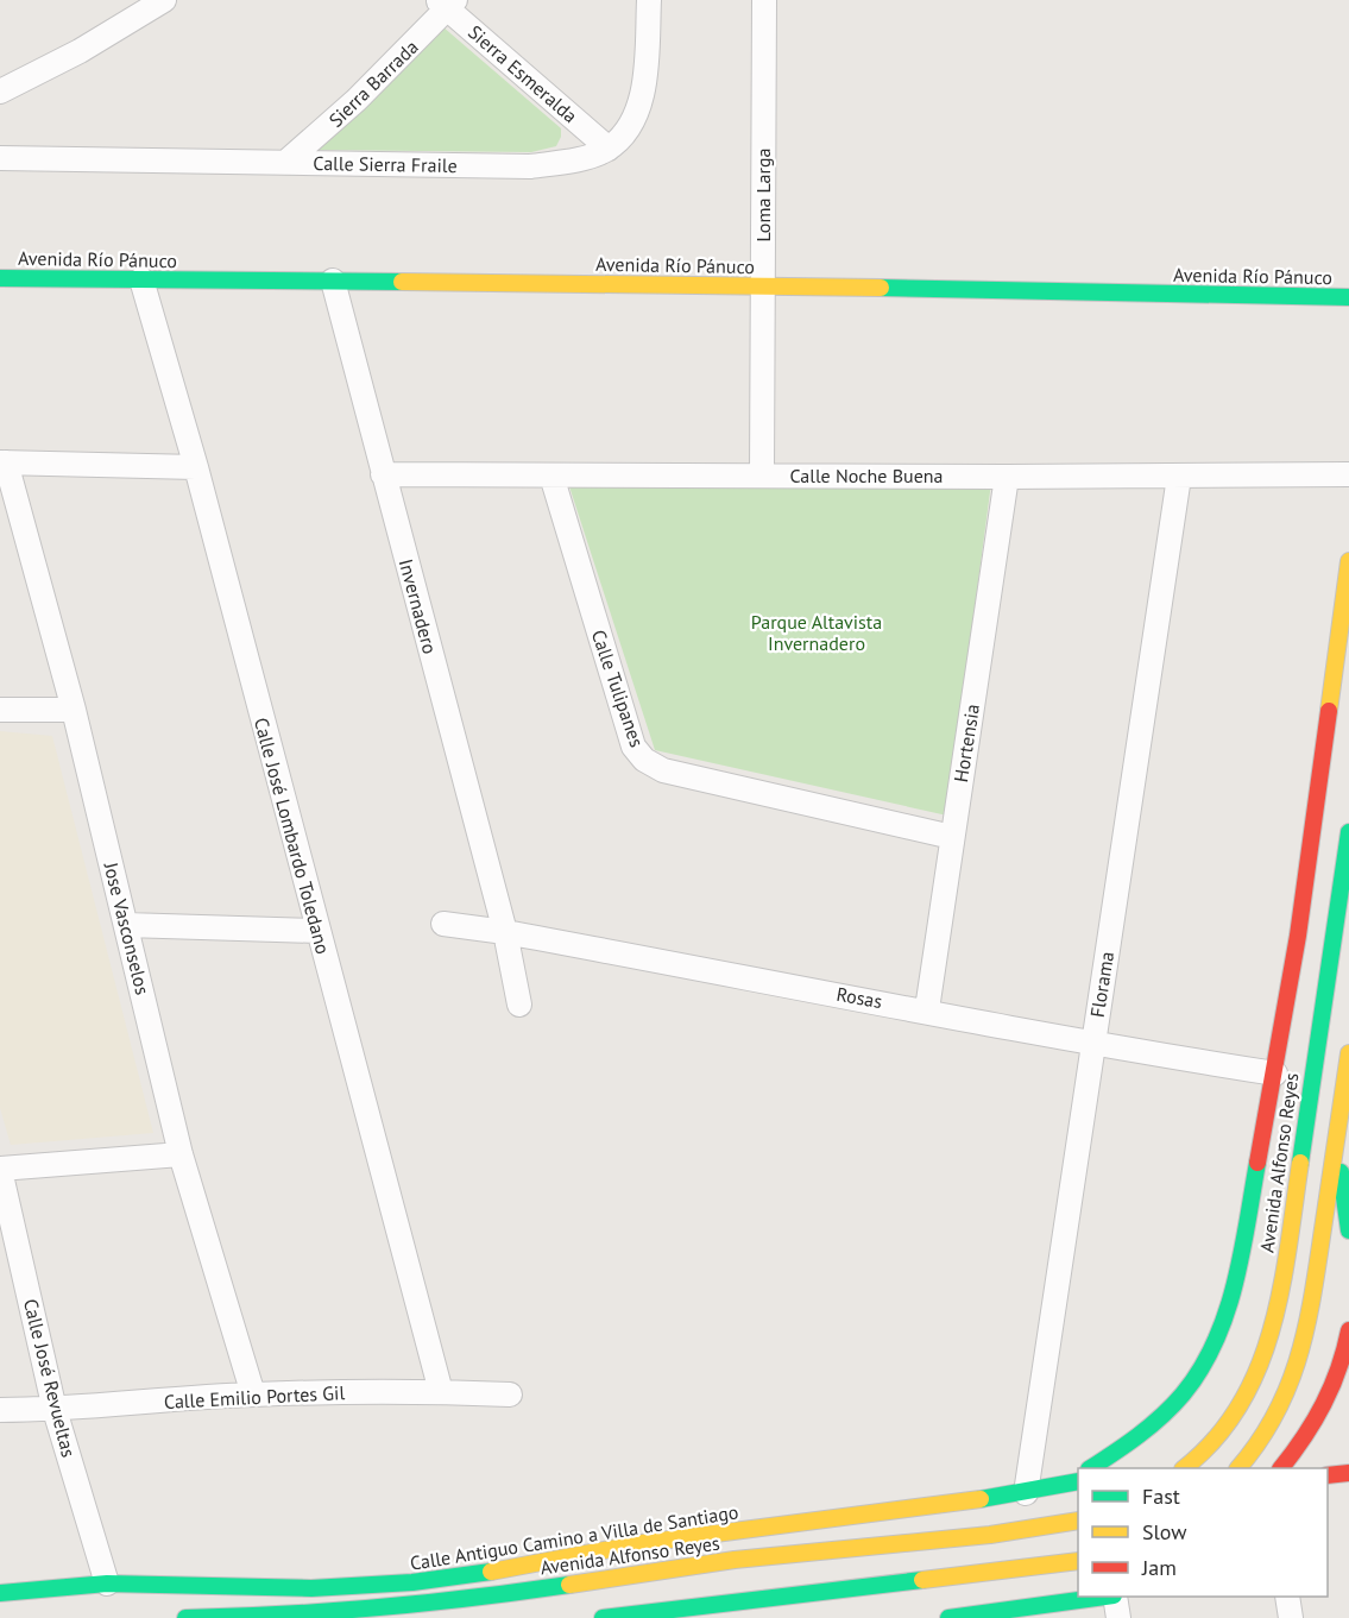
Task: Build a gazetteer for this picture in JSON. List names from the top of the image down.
{
  "streets": {
    "street": [
      "Sierra Esmeralda",
      "Sierra Barrada",
      "Calle Sierra Fraile",
      "Loma Larga",
      "Avenida Río Pánuco",
      "Calle Noche Buena",
      "Invernadero",
      "Calle Tulipanes",
      "Hortensia",
      "Calle José Lombardo Toledano",
      "Jose Vasconselos",
      "Florama",
      "Rosas",
      "Avenida Alfonso Reyes",
      "Calle José Revueltas",
      "Calle Emilio Portes Gil",
      "Calle Antiguo Camino a Villa de Santiago"
    ]
  },
  "crossings": [
    ["Sierra Esmeralda", "Sierra Barrada"],
    ["Sierra Esmeralda", "Calle Sierra Fraile"],
    ["Sierra Barrada", "Calle Sierra Fraile"],
    ["Loma Larga", "Avenida Río Pánuco"],
    ["Loma Larga", "Calle Noche Buena"],
    ["Avenida Río Pánuco", "Invernadero"],
    ["Avenida Río Pánuco", "Calle José Lombardo Toledano"],
    ["Calle Noche Buena", "Invernadero"],
    ["Calle Noche Buena", "Calle Tulipanes"],
    ["Calle Noche Buena", "Hortensia"],
    ["Calle Noche Buena", "Florama"],
    ["Invernadero", "Rosas"],
    ["Calle Tulipanes", "Hortensia"],
    ["Hortensia", "Rosas"],
    ["Calle José Lombardo Toledano", "Calle Emilio Portes Gil"],
    ["Jose Vasconselos", "Calle Emilio Portes Gil"],
    ["Florama", "Rosas"],
    ["Florama", "Calle Antiguo Camino a Villa de Santiago"],
    ["Calle José Revueltas", "Calle Emilio Portes Gil"],
    ["Calle José Revueltas", "Calle Antiguo Camino a Villa de Santiago"]
  ],
  "parks": ["Parque Altavista Invernadero"],
  "legend": ["Fast", "Slow", "Jam"]
}
